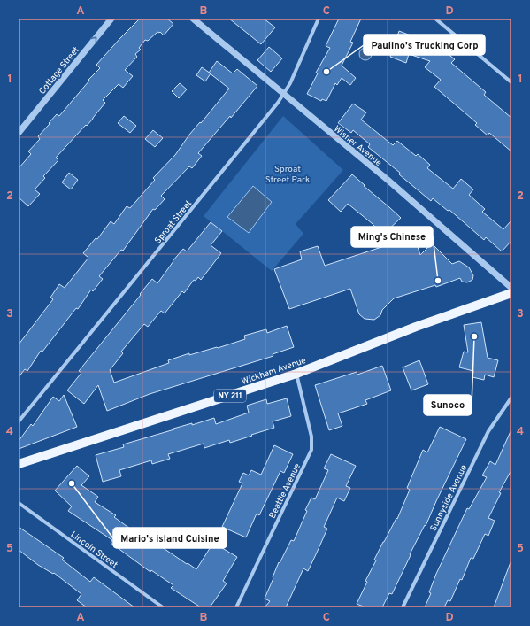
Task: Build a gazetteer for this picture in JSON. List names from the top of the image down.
{
  "streets": {
    "main road": ["Wickham Avenue", "NY 211"],
    "street": [
      "Cottage Street",
      "Wisner Avenue",
      "Sproat Street",
      "Beattie Avenue",
      "Sunnyside Avenue",
      "Lincoln Street"
    ]
  },
  "crossings": [
    ["Wisner Avenue", "Sproat Street"],
    ["Wickham Avenue", "Beattie Avenue"]
  ],
  "one_way": ["Cottage Street"],
  "parks": ["Sproat Street Park"],
  "places": [
    "Paulino's Trucking Corp",
    "Ming's Chinese",
    "Sunoco",
    "Mario's island Cuisine"
  ],
  "grid": {
    "columns": [
      "A",
      "B",
      "C",
      "D"
    ],
    "rows": [
      "1",
      "2",
      "3",
      "4",
      "5"
    ]
  }
}
